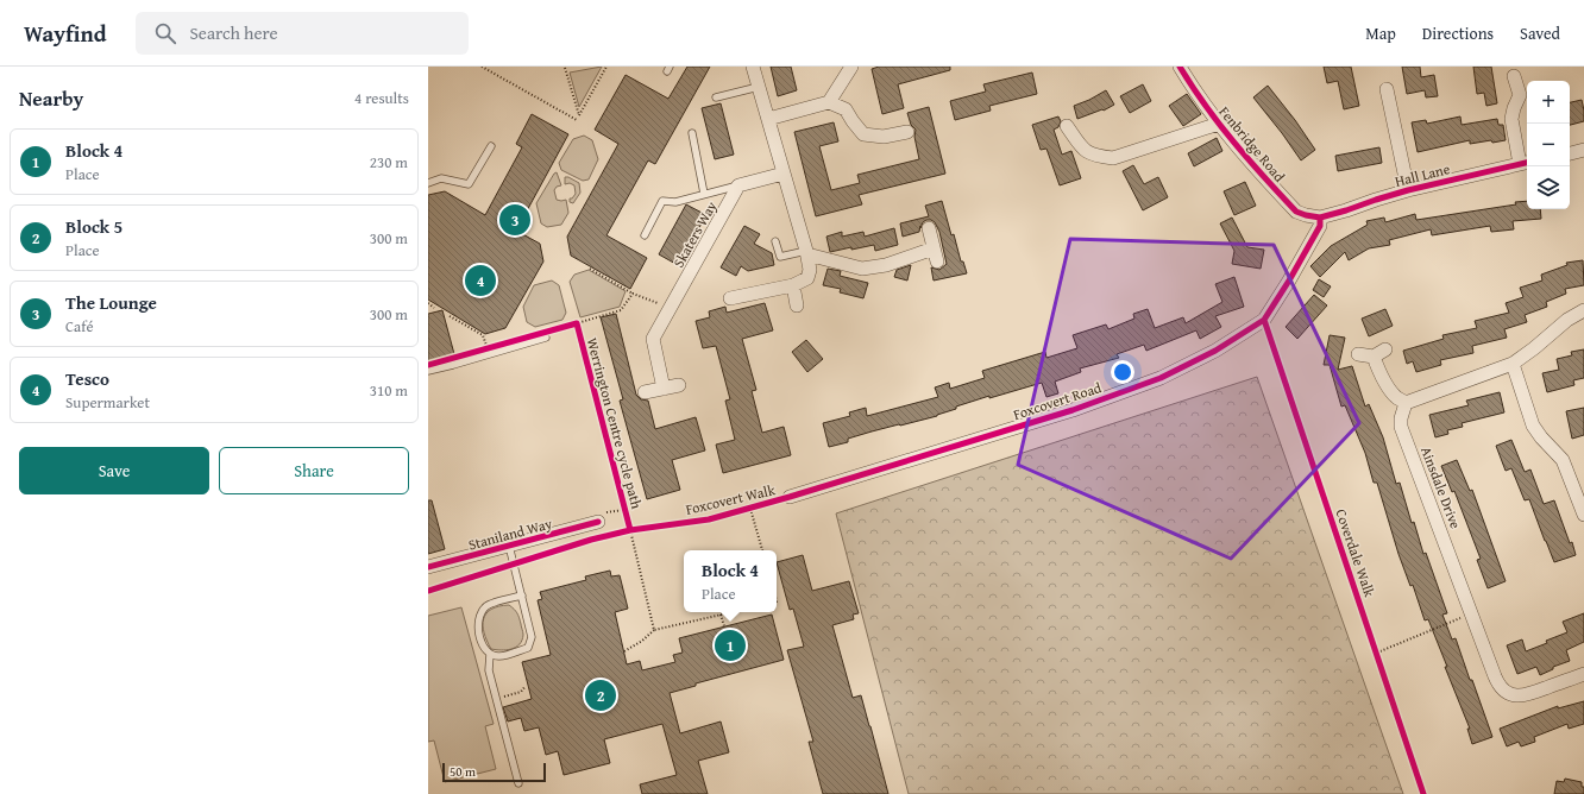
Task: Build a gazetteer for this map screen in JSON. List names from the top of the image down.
{
  "streets": {
    "street": [
      "Fenbridge Road",
      "Hall Lane",
      "Skaters Way",
      "Foxcovert Road",
      "Ainsdale Drive",
      "Staniland Way"
    ],
    "cycle path": ["Werrington Centre cycle path", "Foxcovert Walk", "Coverdale Walk"]
  },
  "crossings": [
    ["Fenbridge Road", "Hall Lane"],
    ["Fenbridge Road", "Foxcovert Road"],
    ["Hall Lane", "Foxcovert Road"]
  ],
  "scale_bar": "50 m",
  "page": {
    "header": "Wayfind",
    "search": "Search here",
    "nav": ["Map", "Directions", "Saved"],
    "heading": ["Nearby", "4 results"],
    "map_buttons": ["+", "−"],
    "list": [
      {
        "mark": "1",
        "name": "Block 4",
        "note": "Place",
        "value": "230 m"
      },
      {
        "mark": "2",
        "name": "Block 5",
        "note": "Place",
        "value": "300 m"
      },
      {
        "mark": "3",
        "name": "The Lounge",
        "note": "Café",
        "value": "300 m"
      },
      {
        "mark": "4",
        "name": "Tesco",
        "note": "Supermarket",
        "value": "310 m"
      }
    ],
    "pins": [
      "3",
      "4",
      "1",
      "2"
    ],
    "buttons": ["Save", "Share"],
    "popup": ["Block 4", "Place"],
    "scale": "50 m"
  }
}
